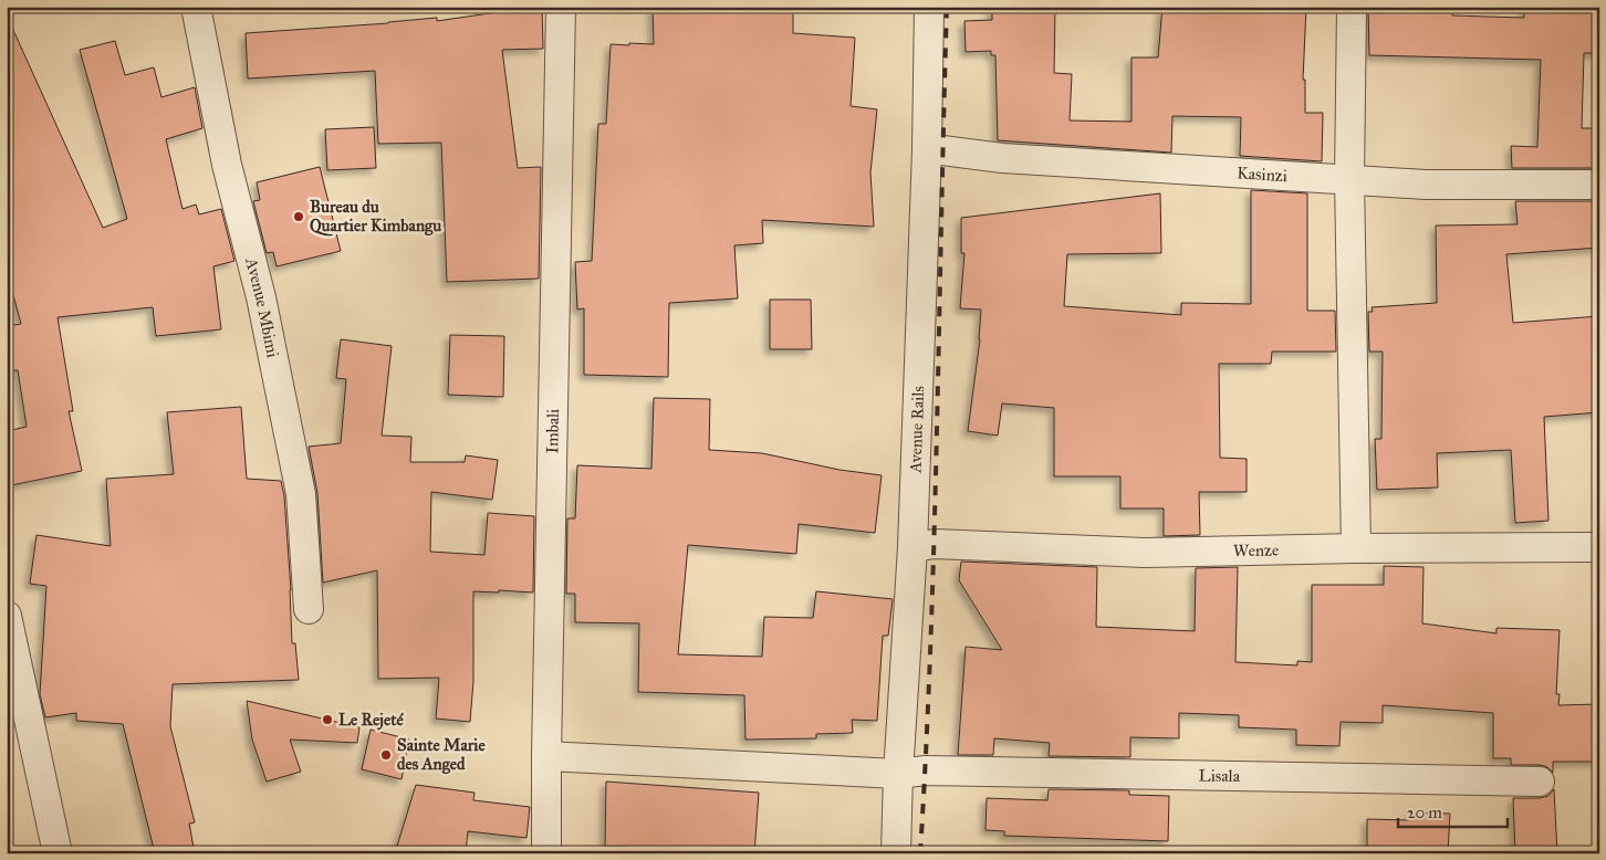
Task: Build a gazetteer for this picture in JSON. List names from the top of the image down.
{
  "streets": {
    "street": [
      "Kasinzi",
      "Avenue Mbimi",
      "Imbali",
      "Avenue Rails",
      "Wenze",
      "Lisala"
    ]
  },
  "crossings": [
    ["Kasinzi", "Avenue Rails"],
    ["Imbali", "Lisala"],
    ["Avenue Rails", "Wenze"],
    ["Avenue Rails", "Lisala"]
  ],
  "places": ["Bureau du Quartier Kimbangu", "Le Rejeté", "Sainte Marie des Anged"],
  "scale_bar": "20 m"
}
